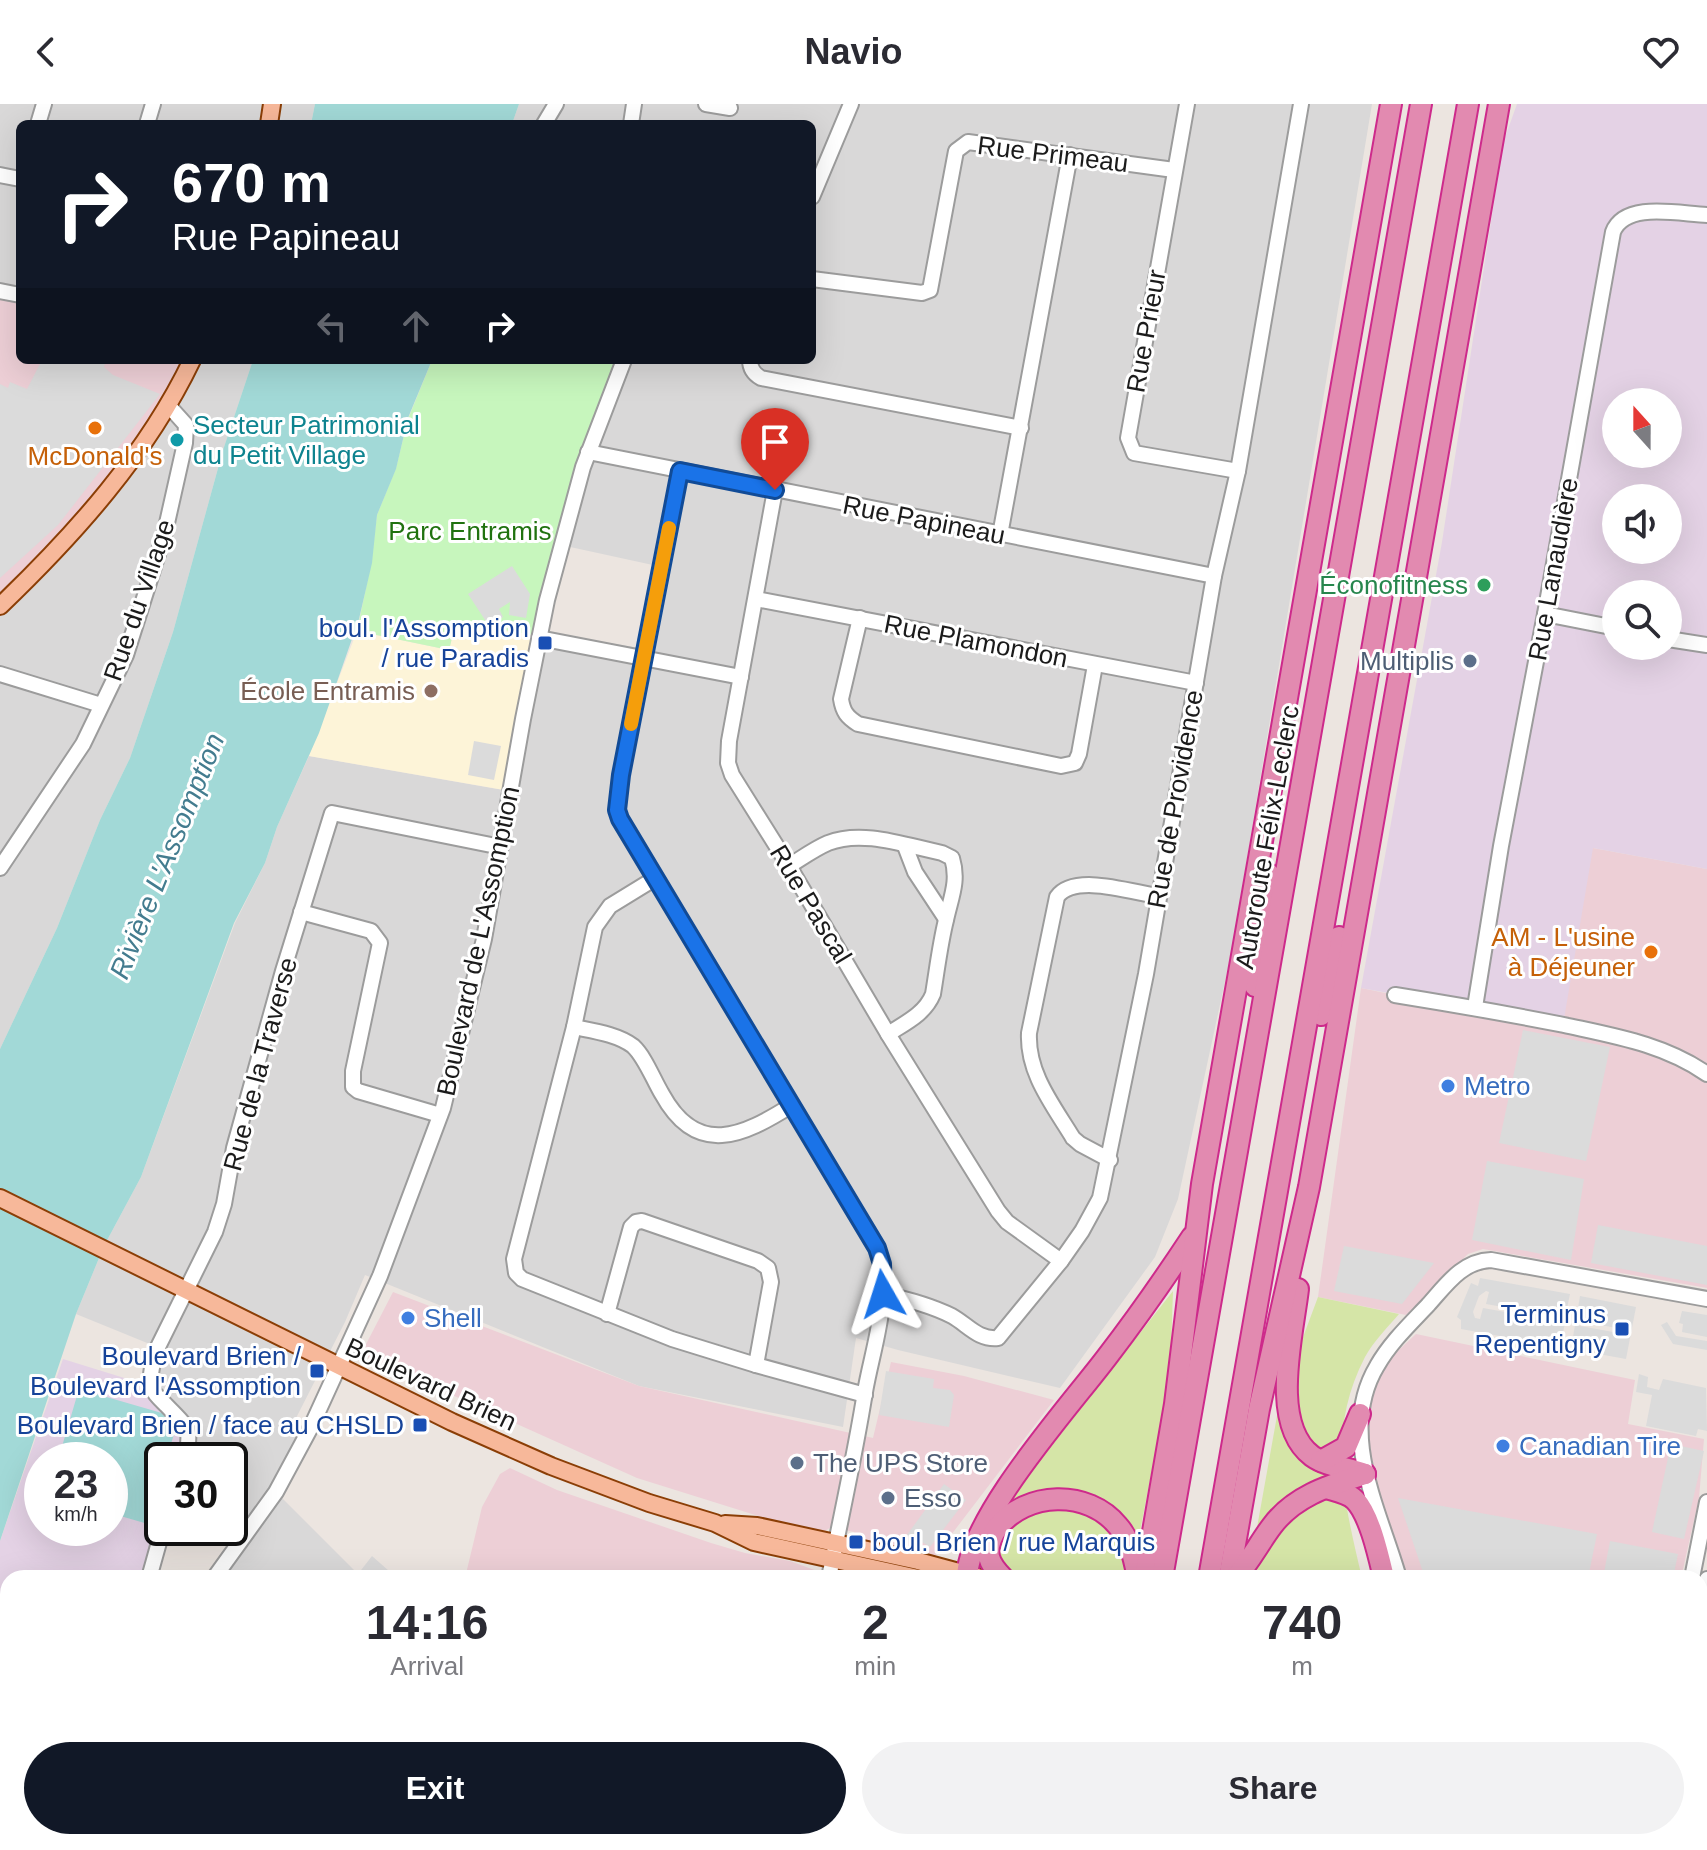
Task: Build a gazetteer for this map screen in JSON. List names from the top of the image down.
{
  "streets": {
    "highway": ["Autoroute Félix-Leclerc"],
    "main road": ["Boulevard Brien"],
    "street": [
      "Rue Primeau",
      "Rue Prieur",
      "Rue Papineau",
      "Rue Lanaudière",
      "Rue du Village",
      "Rue Plamondon",
      "Rue de Providence",
      "Rue Pascal",
      "Boulevard de L'Assomption",
      "Rue de la Traverse"
    ]
  },
  "crossings": [
    ["Rue Primeau", "Rue Prieur"],
    ["Rue Prieur", "Rue de Providence"],
    ["Rue Papineau", "Rue de Providence"],
    ["Rue Papineau", "Rue Pascal"],
    ["Rue Papineau", "Boulevard de L'Assomption"],
    ["Rue Plamondon", "Rue de Providence"],
    ["Rue Plamondon", "Rue Pascal"],
    ["Rue de Providence", "Rue Pascal"],
    ["Boulevard de L'Assomption", "Rue de la Traverse"],
    ["Boulevard de L'Assomption", "Boulevard Brien"],
    ["Rue de la Traverse", "Boulevard Brien"]
  ],
  "water": ["Rivière L'Assomption"],
  "parks": ["Parc Entramis"],
  "places": {
    "other": [
      "McDonald's",
      "Secteur Patrimonial du Petit Village",
      "Éconofitness",
      "Multiplis",
      "École Entramis",
      "AM - L'usine à Déjeuner",
      "Metro",
      "Shell",
      "Canadian Tire",
      "The UPS Store",
      "Esso"
    ],
    "transit": [
      "boul. l'Assomption / rue Paradis",
      "Terminus Repentigny",
      "Boulevard Brien / Boulevard l'Assomption",
      "Boulevard Brien / face au CHSLD",
      "boul. Brien / rue Marquis"
    ]
  },
  "north": "top",
  "page": {
    "header": "Navio",
    "turn": ["670 m", "Rue Papineau"],
    "speed": "23 km/h",
    "limit": "30",
    "eta": [
      "14:16",
      "Arrival",
      "2",
      "min",
      "740",
      "m"
    ],
    "buttons": ["Exit", "Share"]
  }
}
